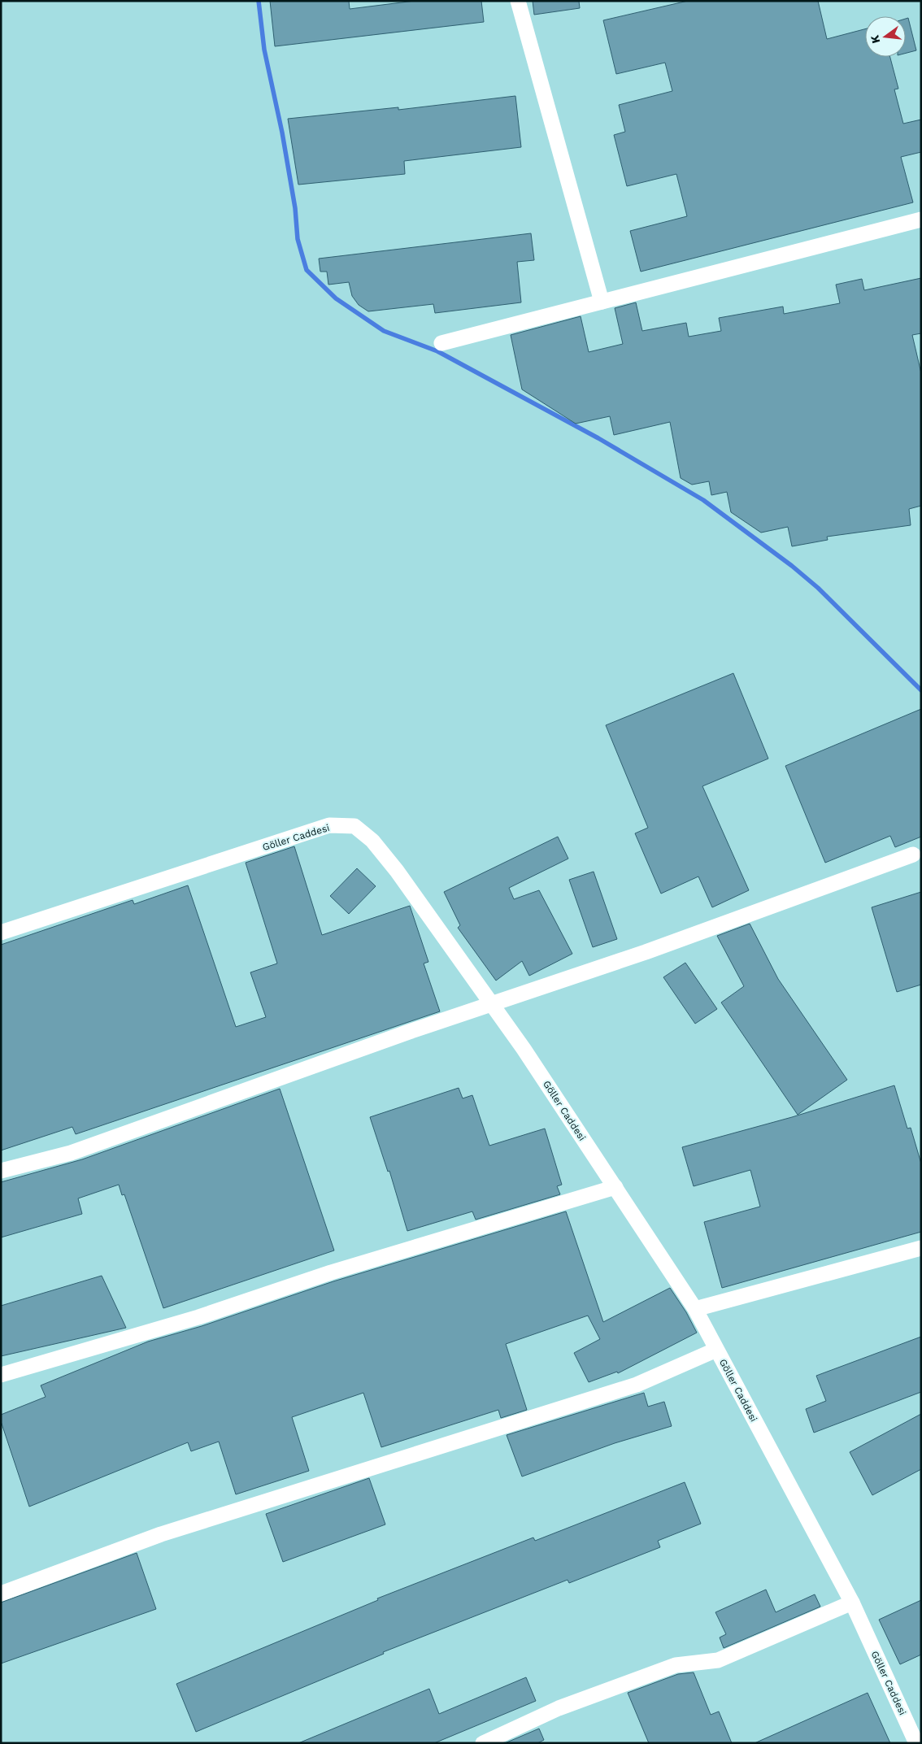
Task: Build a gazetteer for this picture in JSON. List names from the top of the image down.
{
  "streets": {
    "street": ["Göller Caddesi"]
  },
  "north": "left"
}
